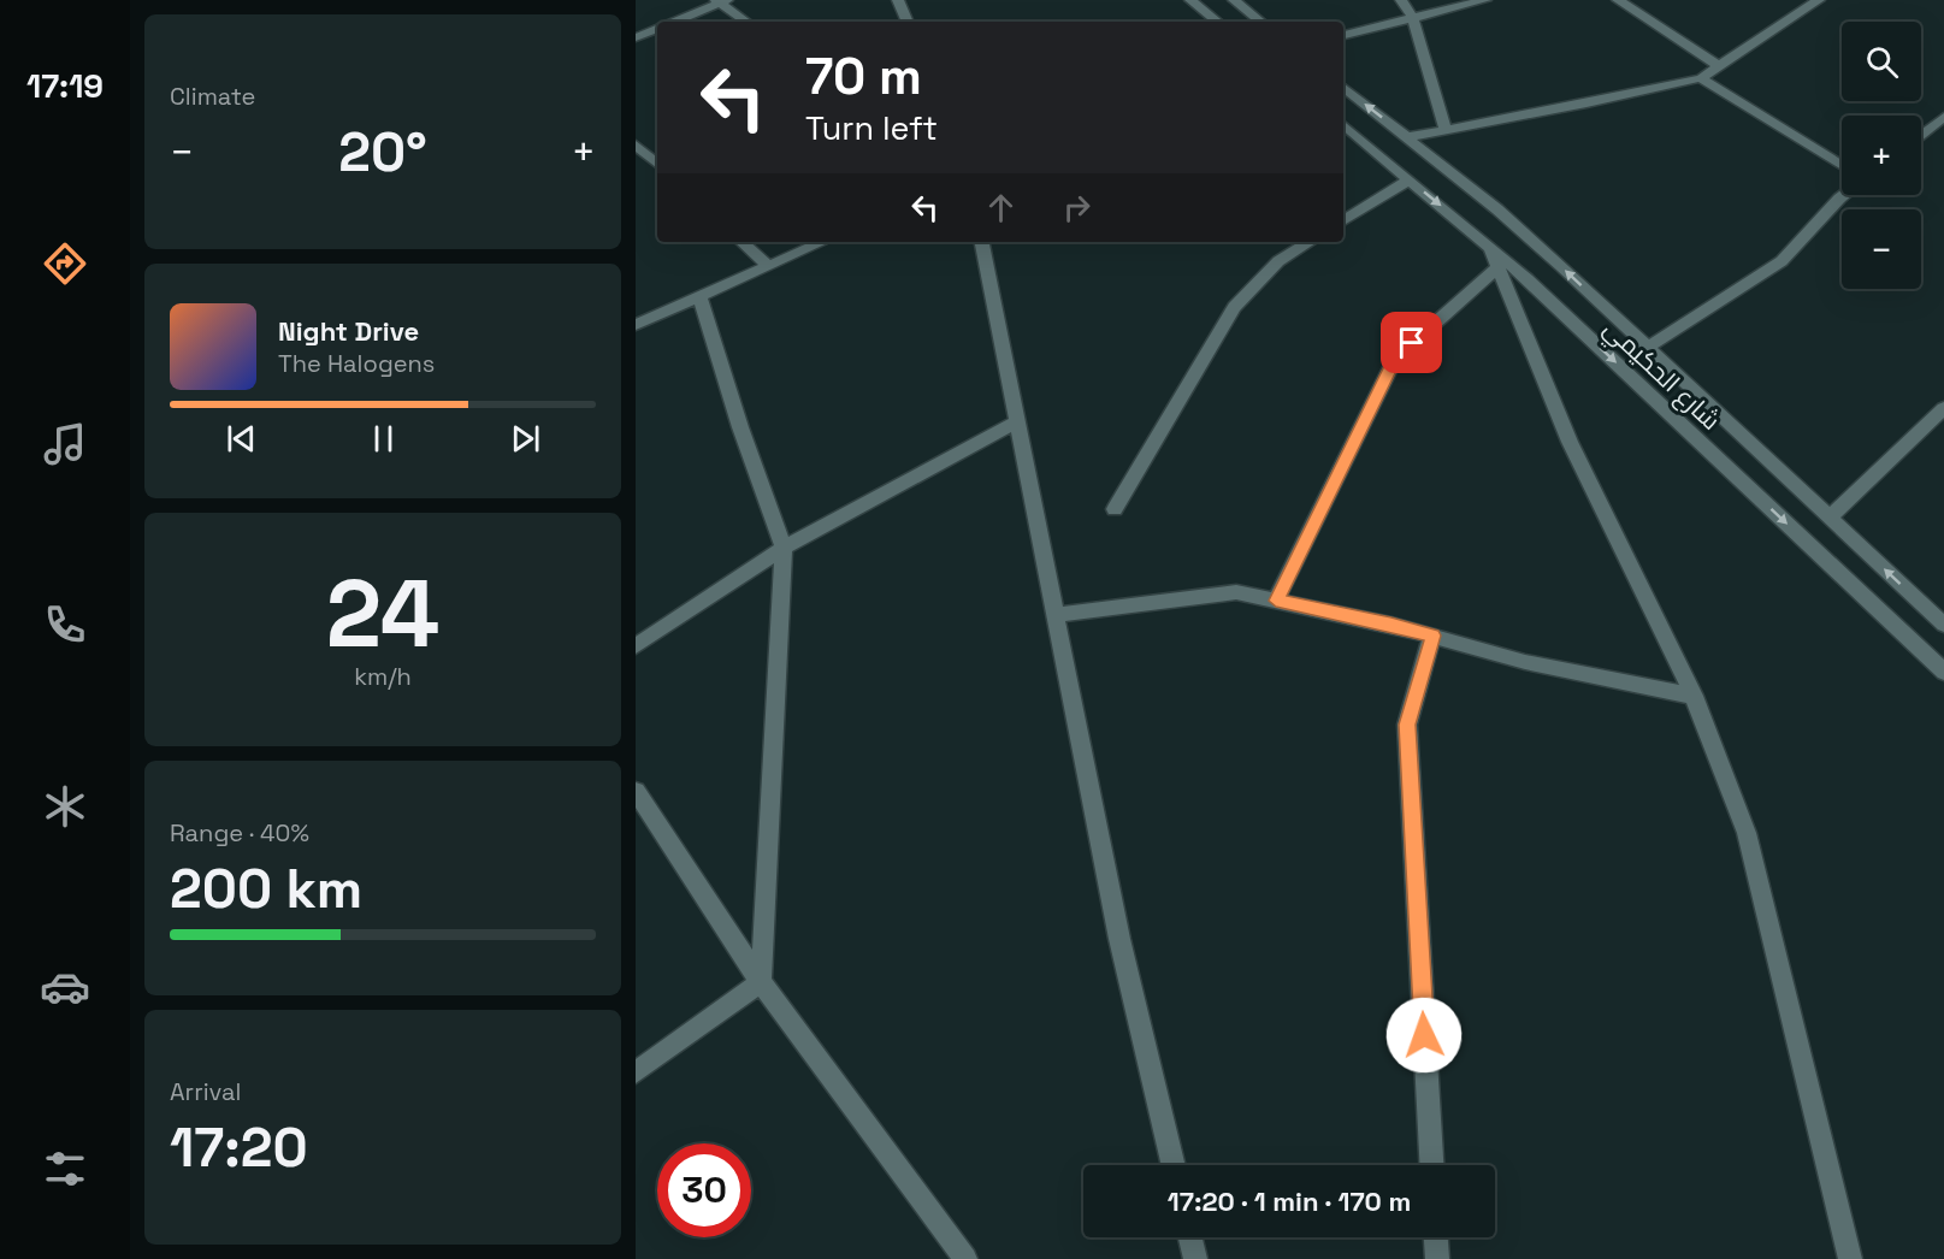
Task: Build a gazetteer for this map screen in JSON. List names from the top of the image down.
{
  "streets": {
    "street": ["شارع الحكيمي"]
  },
  "page": {
    "tabs": "17:19",
    "tile": [
      "Climate",
      ["24", "km/h"],
      ["Range · 40%", "200 km"],
      ["Arrival", "17:20"]
    ],
    "map_buttons": ["+", "−"],
    "turn": ["70 m", "Turn left"],
    "heat": ["−", "20°", "+"],
    "song": ["Night Drive", "The Halogens"],
    "limit": "30",
    "trip": "17:20 · 1 min · 170 m"
  }
}
